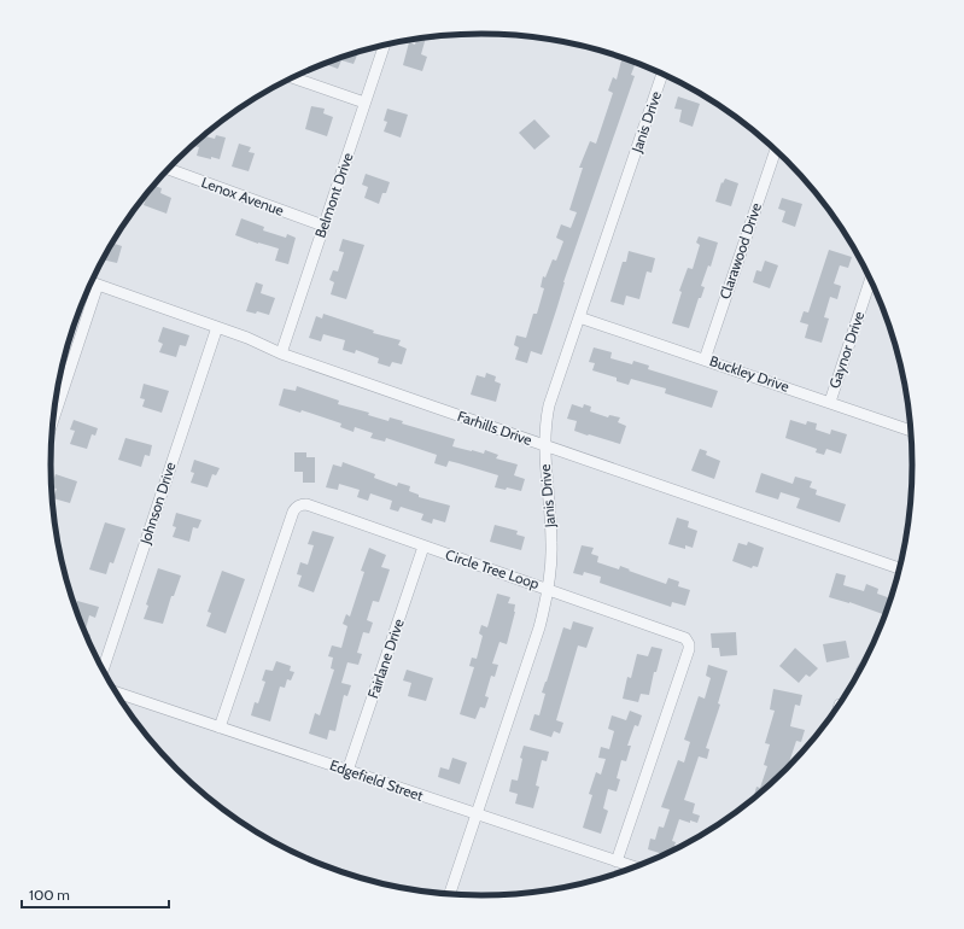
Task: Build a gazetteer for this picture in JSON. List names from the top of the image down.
{
  "streets": {
    "street": [
      "Janis Drive",
      "Belmont Drive",
      "Lenox Avenue",
      "Clarawood Drive",
      "Gaynor Drive",
      "Buckley Drive",
      "Farhills Drive",
      "Johnson Drive",
      "Circle Tree Loop",
      "Fairlane Drive",
      "Edgefield Street"
    ]
  },
  "crossings": [
    ["Janis Drive", "Buckley Drive"],
    ["Janis Drive", "Farhills Drive"],
    ["Janis Drive", "Circle Tree Loop"],
    ["Janis Drive", "Edgefield Street"],
    ["Belmont Drive", "Lenox Avenue"],
    ["Belmont Drive", "Farhills Drive"],
    ["Clarawood Drive", "Buckley Drive"],
    ["Gaynor Drive", "Buckley Drive"],
    ["Farhills Drive", "Johnson Drive"],
    ["Circle Tree Loop", "Fairlane Drive"],
    ["Circle Tree Loop", "Edgefield Street"],
    ["Fairlane Drive", "Edgefield Street"]
  ],
  "scale_bar": "100 m"
}
